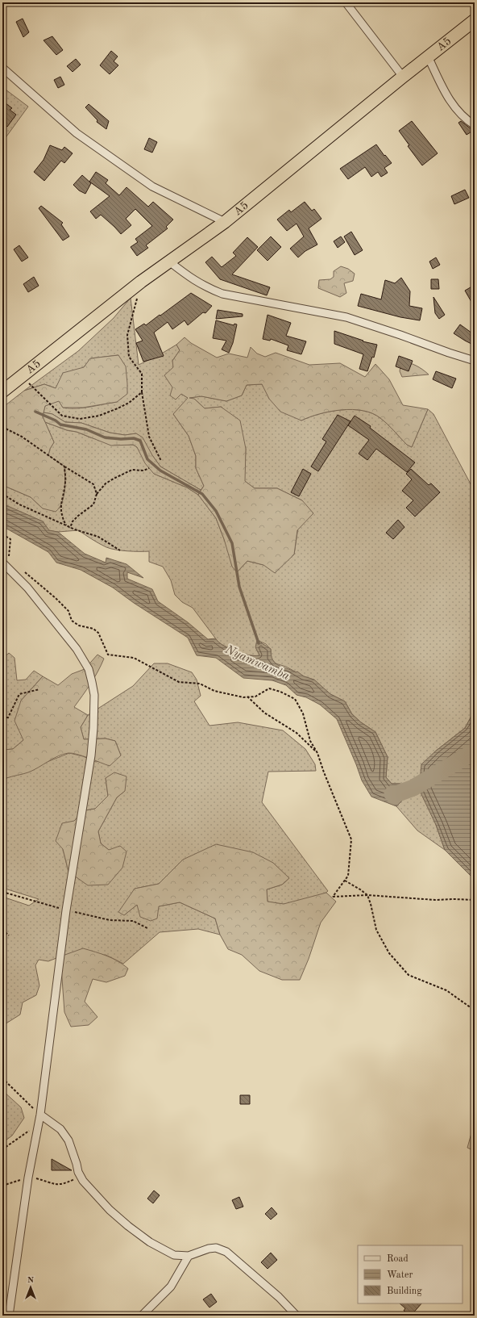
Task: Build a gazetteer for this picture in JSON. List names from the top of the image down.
{
  "streets": {
    "highway": ["A5"]
  },
  "water": ["Nyamwamba"],
  "legend": ["Road", "Water", "Building"],
  "north": "top"
}
